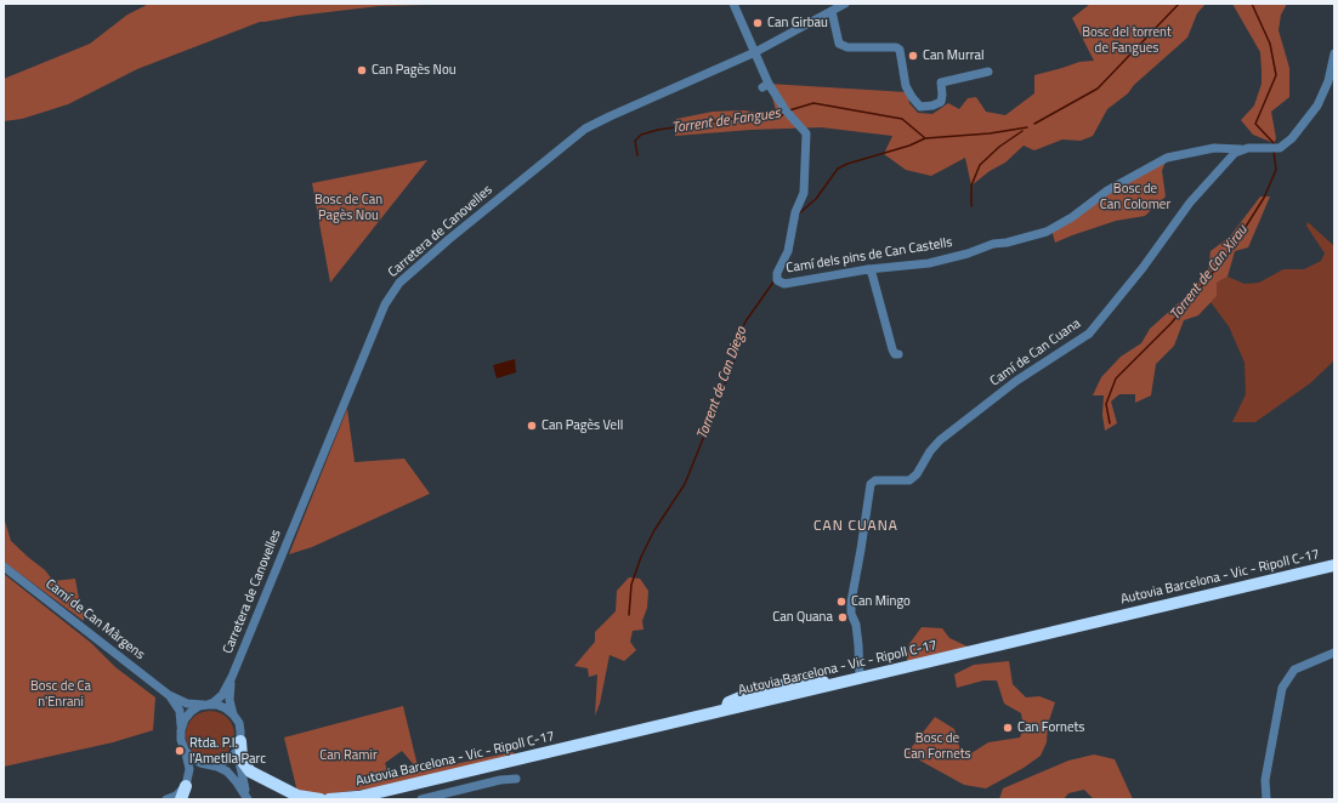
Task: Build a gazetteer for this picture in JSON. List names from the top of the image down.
{
  "streets": {
    "highway": ["Autovia Barcelona - Vic - Ripoll C-17"],
    "street": [
      "Carretera de Canovelles",
      "Camí dels pins de Can Castells",
      "Camí de Can Cuana",
      "Camí de Can Màrgens"
    ]
  },
  "crossings": [
    ["Carretera de Canovelles", "Camí dels pins de Can Castells"],
    ["Carretera de Canovelles", "Camí de Can Màrgens"],
    ["Camí dels pins de Can Castells", "Camí de Can Cuana"],
    ["Camí de Can Cuana", "Autovia Barcelona - Vic - Ripoll C-17"]
  ],
  "districts": ["CAN CUANA"],
  "water": ["Torrent de Fangues", "Torrent de Can Xirau", "Torrent de Can Diego"],
  "parks": [
    "Bosc del torrent de Fangues",
    "Bosc de Can Colomer",
    "Bosc de Can Pagès Nou",
    "Bosc de Ca n'Enrani",
    "Bosc de Can Fornets",
    "Can Ramir"
  ],
  "places": [
    "Can Girbau",
    "Can Murral",
    "Can Pagès Nou",
    "Can Pagès Vell",
    "Can Mingo",
    "Can Quana",
    "Can Fornets",
    "Rtda. P.I. l'Ametlla Parc"
  ]
}
